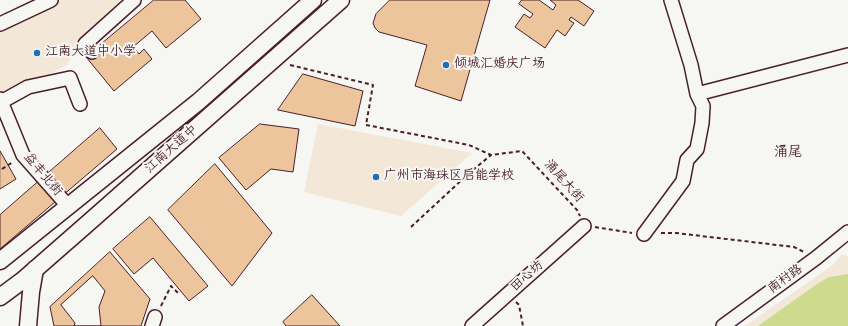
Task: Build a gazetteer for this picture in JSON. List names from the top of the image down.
{
  "streets": {
    "main road": ["江南大道中"],
    "street": ["益丰北街", "田心坊", "南村路"],
    "path": ["涌尾大街"]
  },
  "crossings": [
    ["江南大道中", "益丰北街"],
    ["涌尾大街", "田心坊"]
  ],
  "districts": ["涌尾"],
  "places": ["江南大道中小学", "倾城汇婚庆广场", "广州市海珠区启能学校"]
}
